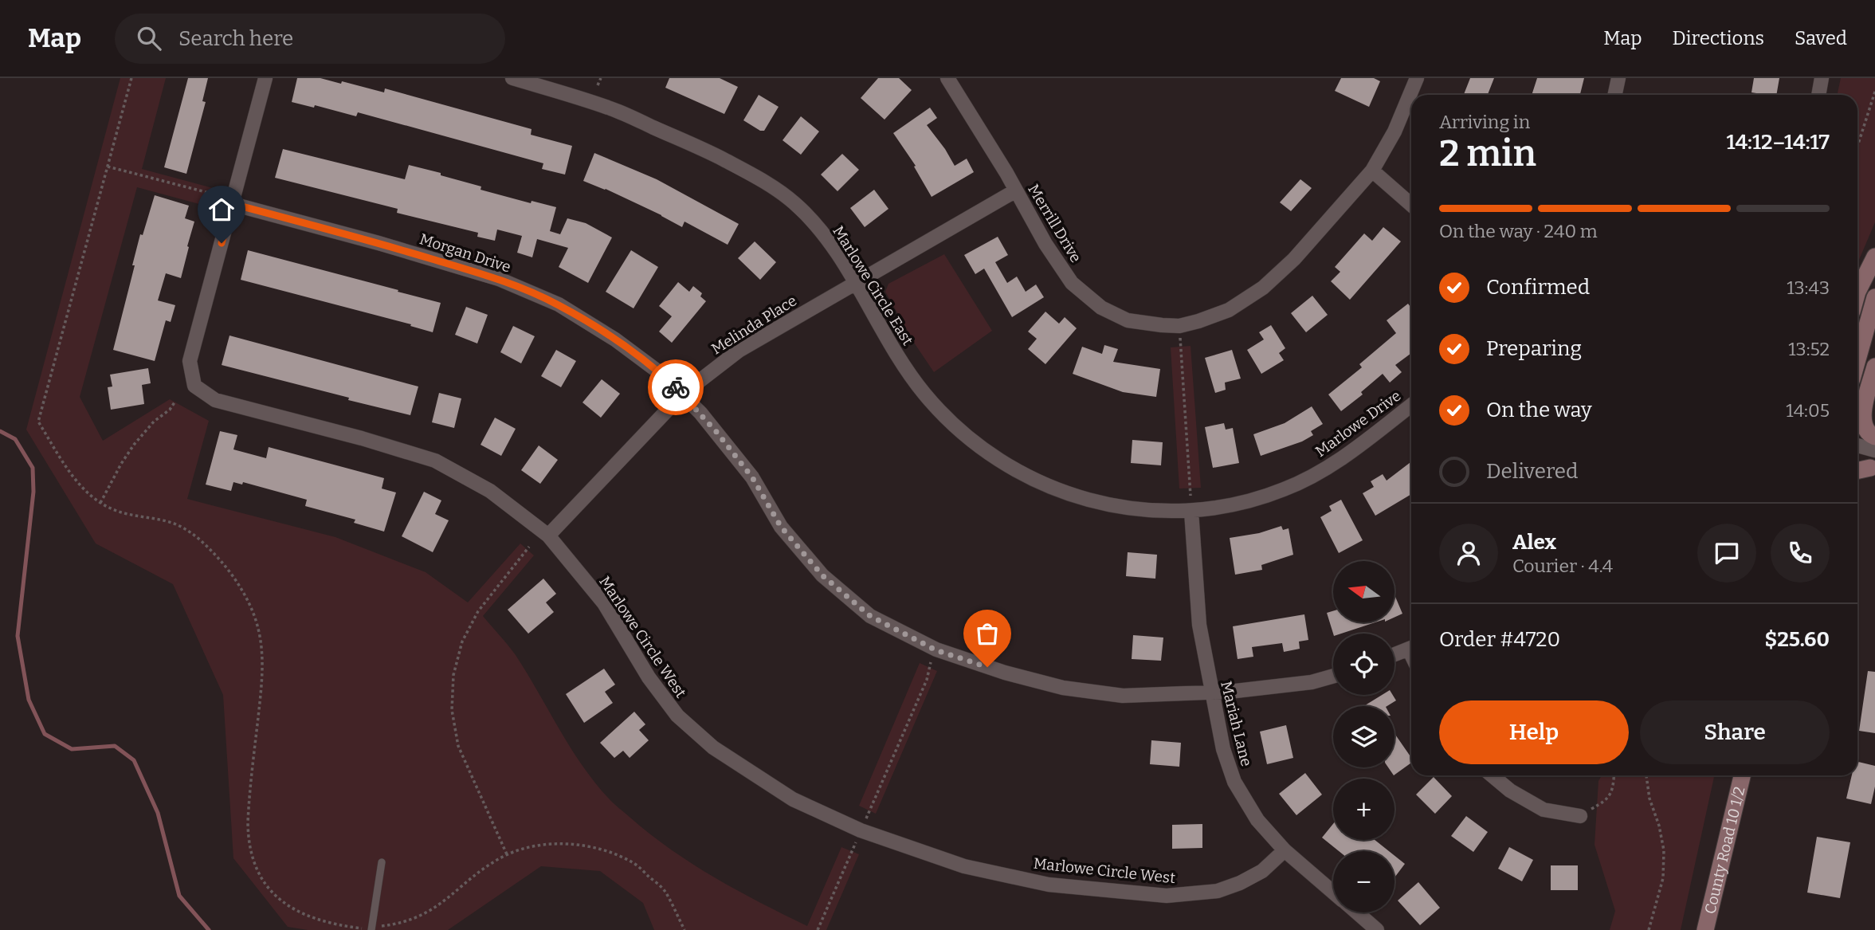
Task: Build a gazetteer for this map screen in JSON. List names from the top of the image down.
{
  "streets": {
    "street": [
      "Merrill Drive",
      "Morgan Drive",
      "Marlowe Circle East",
      "Melinda Place",
      "Marlowe Drive",
      "Marlowe Circle West",
      "Mariah Lane",
      "County Road 10 1/2"
    ]
  },
  "crossings": [
    ["Merrill Drive", "Melinda Place"],
    ["Morgan Drive", "Melinda Place"],
    ["Morgan Drive", "Marlowe Circle West"],
    ["Morgan Drive", "Mariah Lane"],
    ["Marlowe Circle East", "Melinda Place"],
    ["Marlowe Circle East", "Marlowe Drive"],
    ["Marlowe Circle East", "Mariah Lane"],
    ["Melinda Place", "Marlowe Circle West"],
    ["Marlowe Drive", "Mariah Lane"],
    ["Marlowe Circle West", "Mariah Lane"]
  ],
  "north": "left",
  "page": {
    "header": "Map",
    "search": "Search here",
    "nav": ["Map", "Directions", "Saved"],
    "heading": ["2 min", "Arriving in", "14:12–14:17"],
    "panel": [
      "Alex",
      "Courier · 4.4",
      "Order #4720",
      "$25.60"
    ],
    "bar": "On the way · 240 m",
    "list": [
      ["Confirmed", "13:43"],
      ["Preparing", "13:52"],
      ["On the way", "14:05"],
      "Delivered"
    ],
    "map_buttons": ["+", "−"],
    "buttons": ["Help", "Share"]
  }
}
